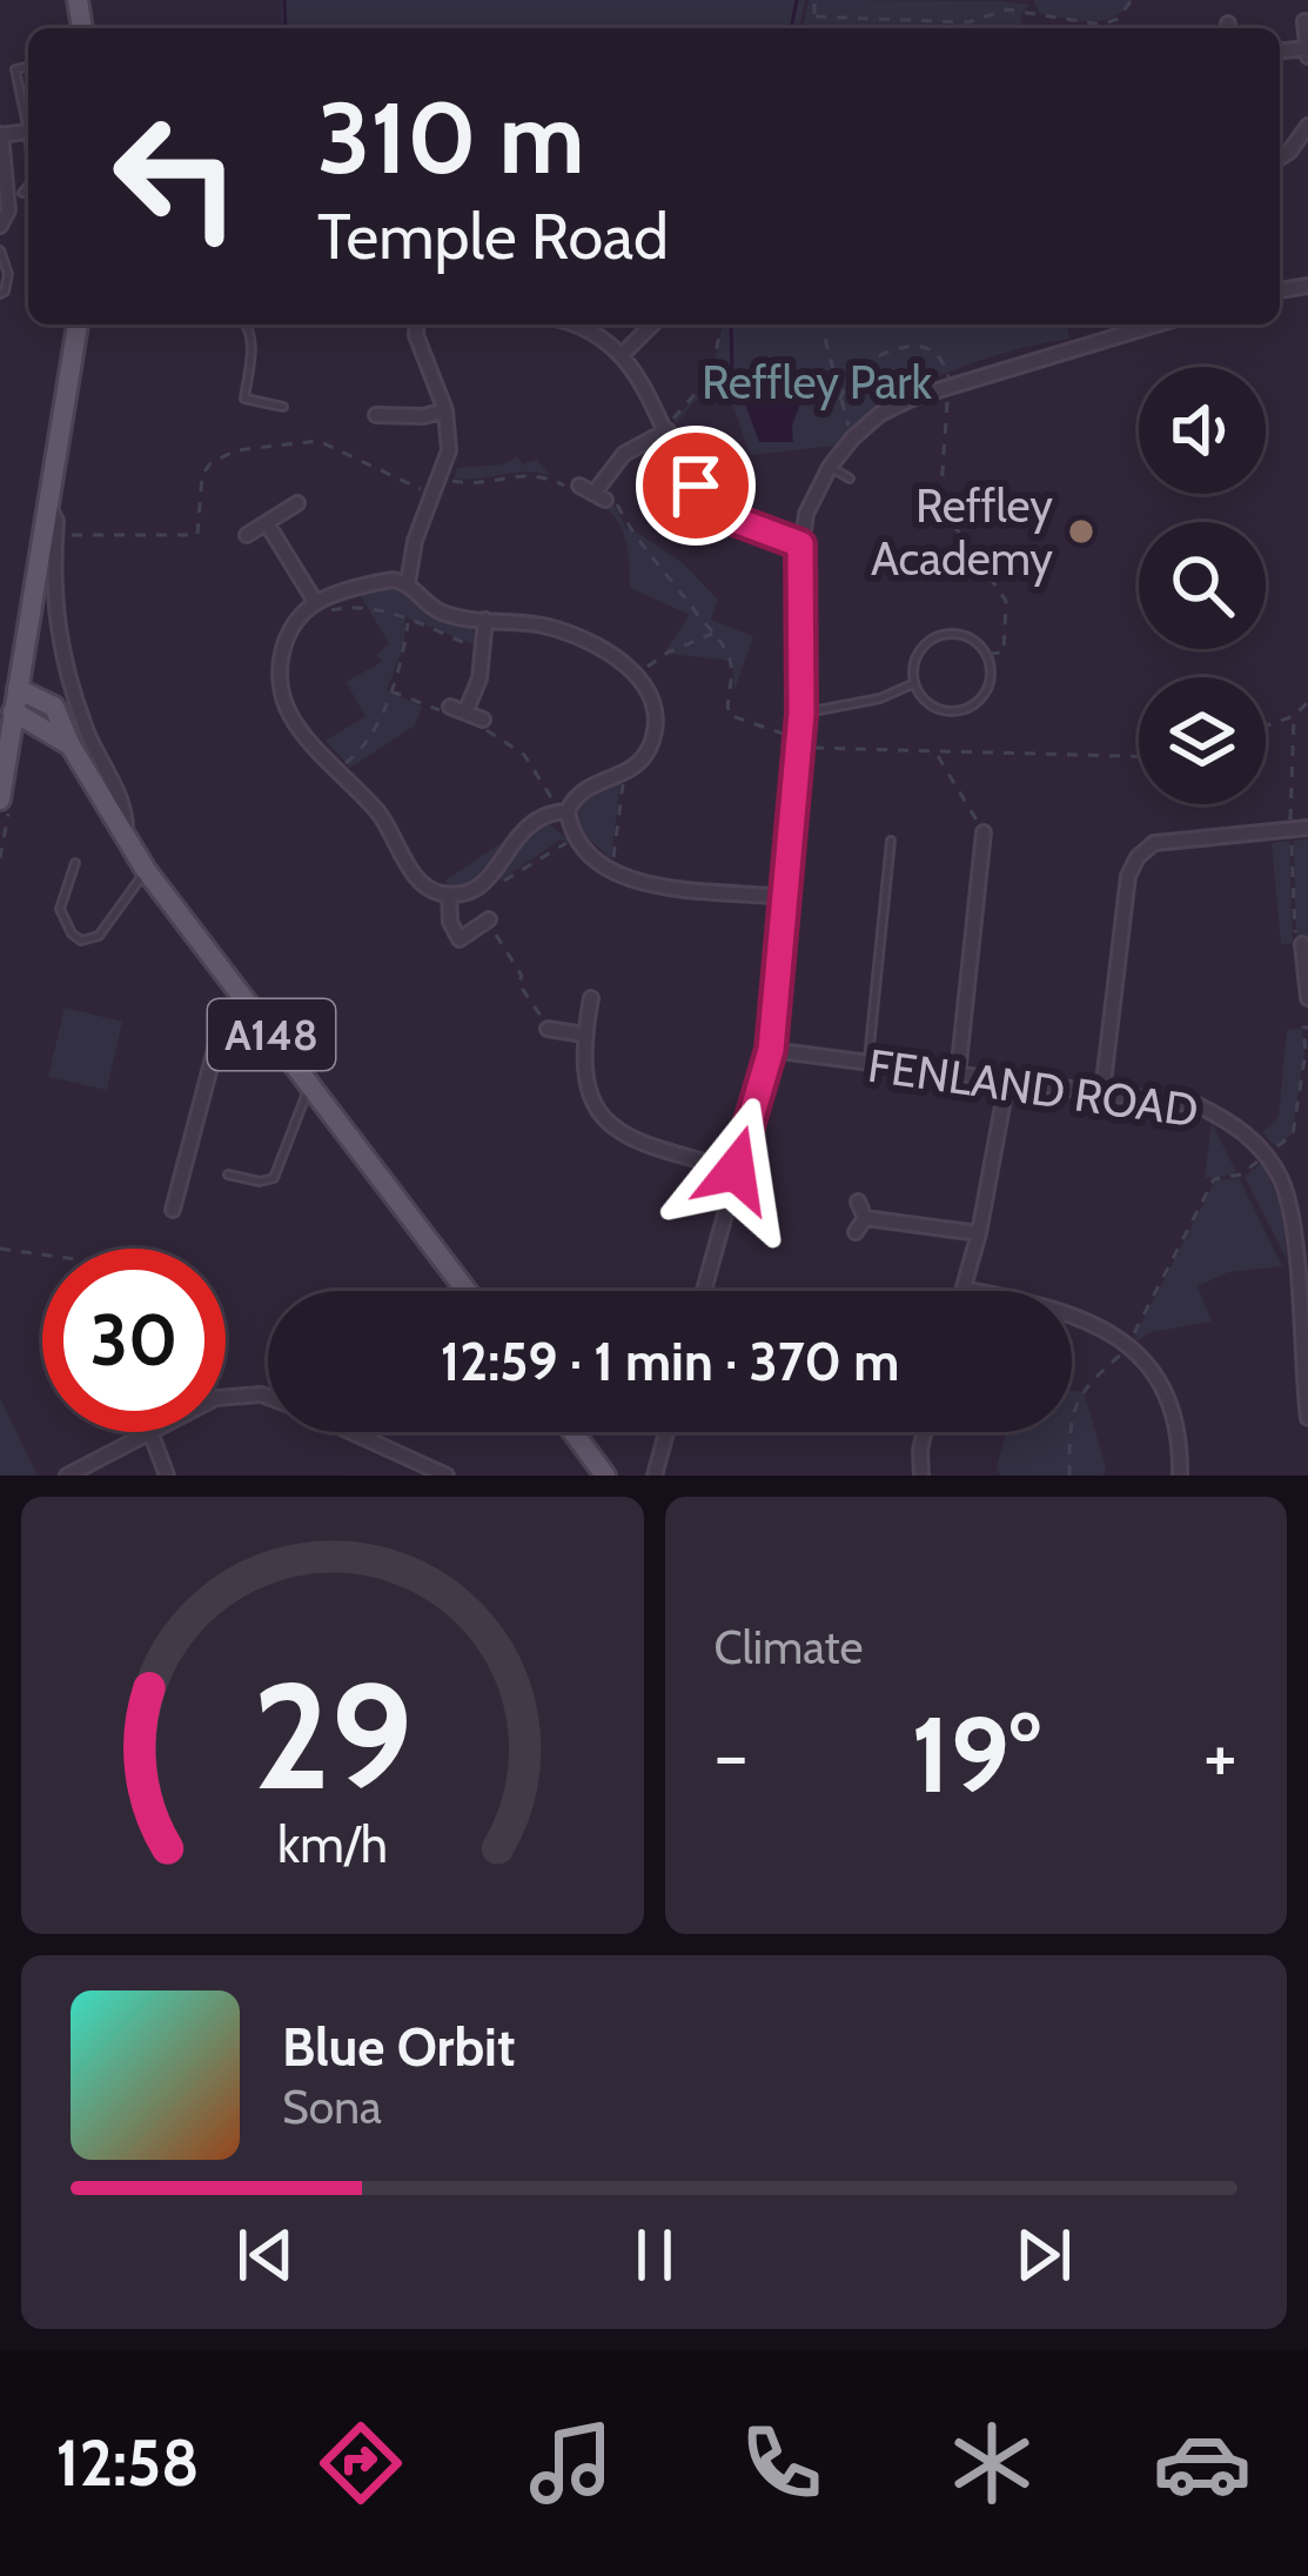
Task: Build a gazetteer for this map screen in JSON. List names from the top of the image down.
{
  "streets": {
    "main road": ["A148"],
    "street": ["FENLAND ROAD"]
  },
  "parks": ["Reffley Park"],
  "places": ["Reffley Academy"],
  "page": {
    "turn": ["310 m", "Temple Road"],
    "limit": "30",
    "trip": "12:59 · 1 min · 370 m",
    "tile": "Climate",
    "heat": ["−", "19°", "+"],
    "song": ["Blue Orbit", "Sona"],
    "tabs": "12:58",
    "gauge": ["29", "km/h"]
  }
}
